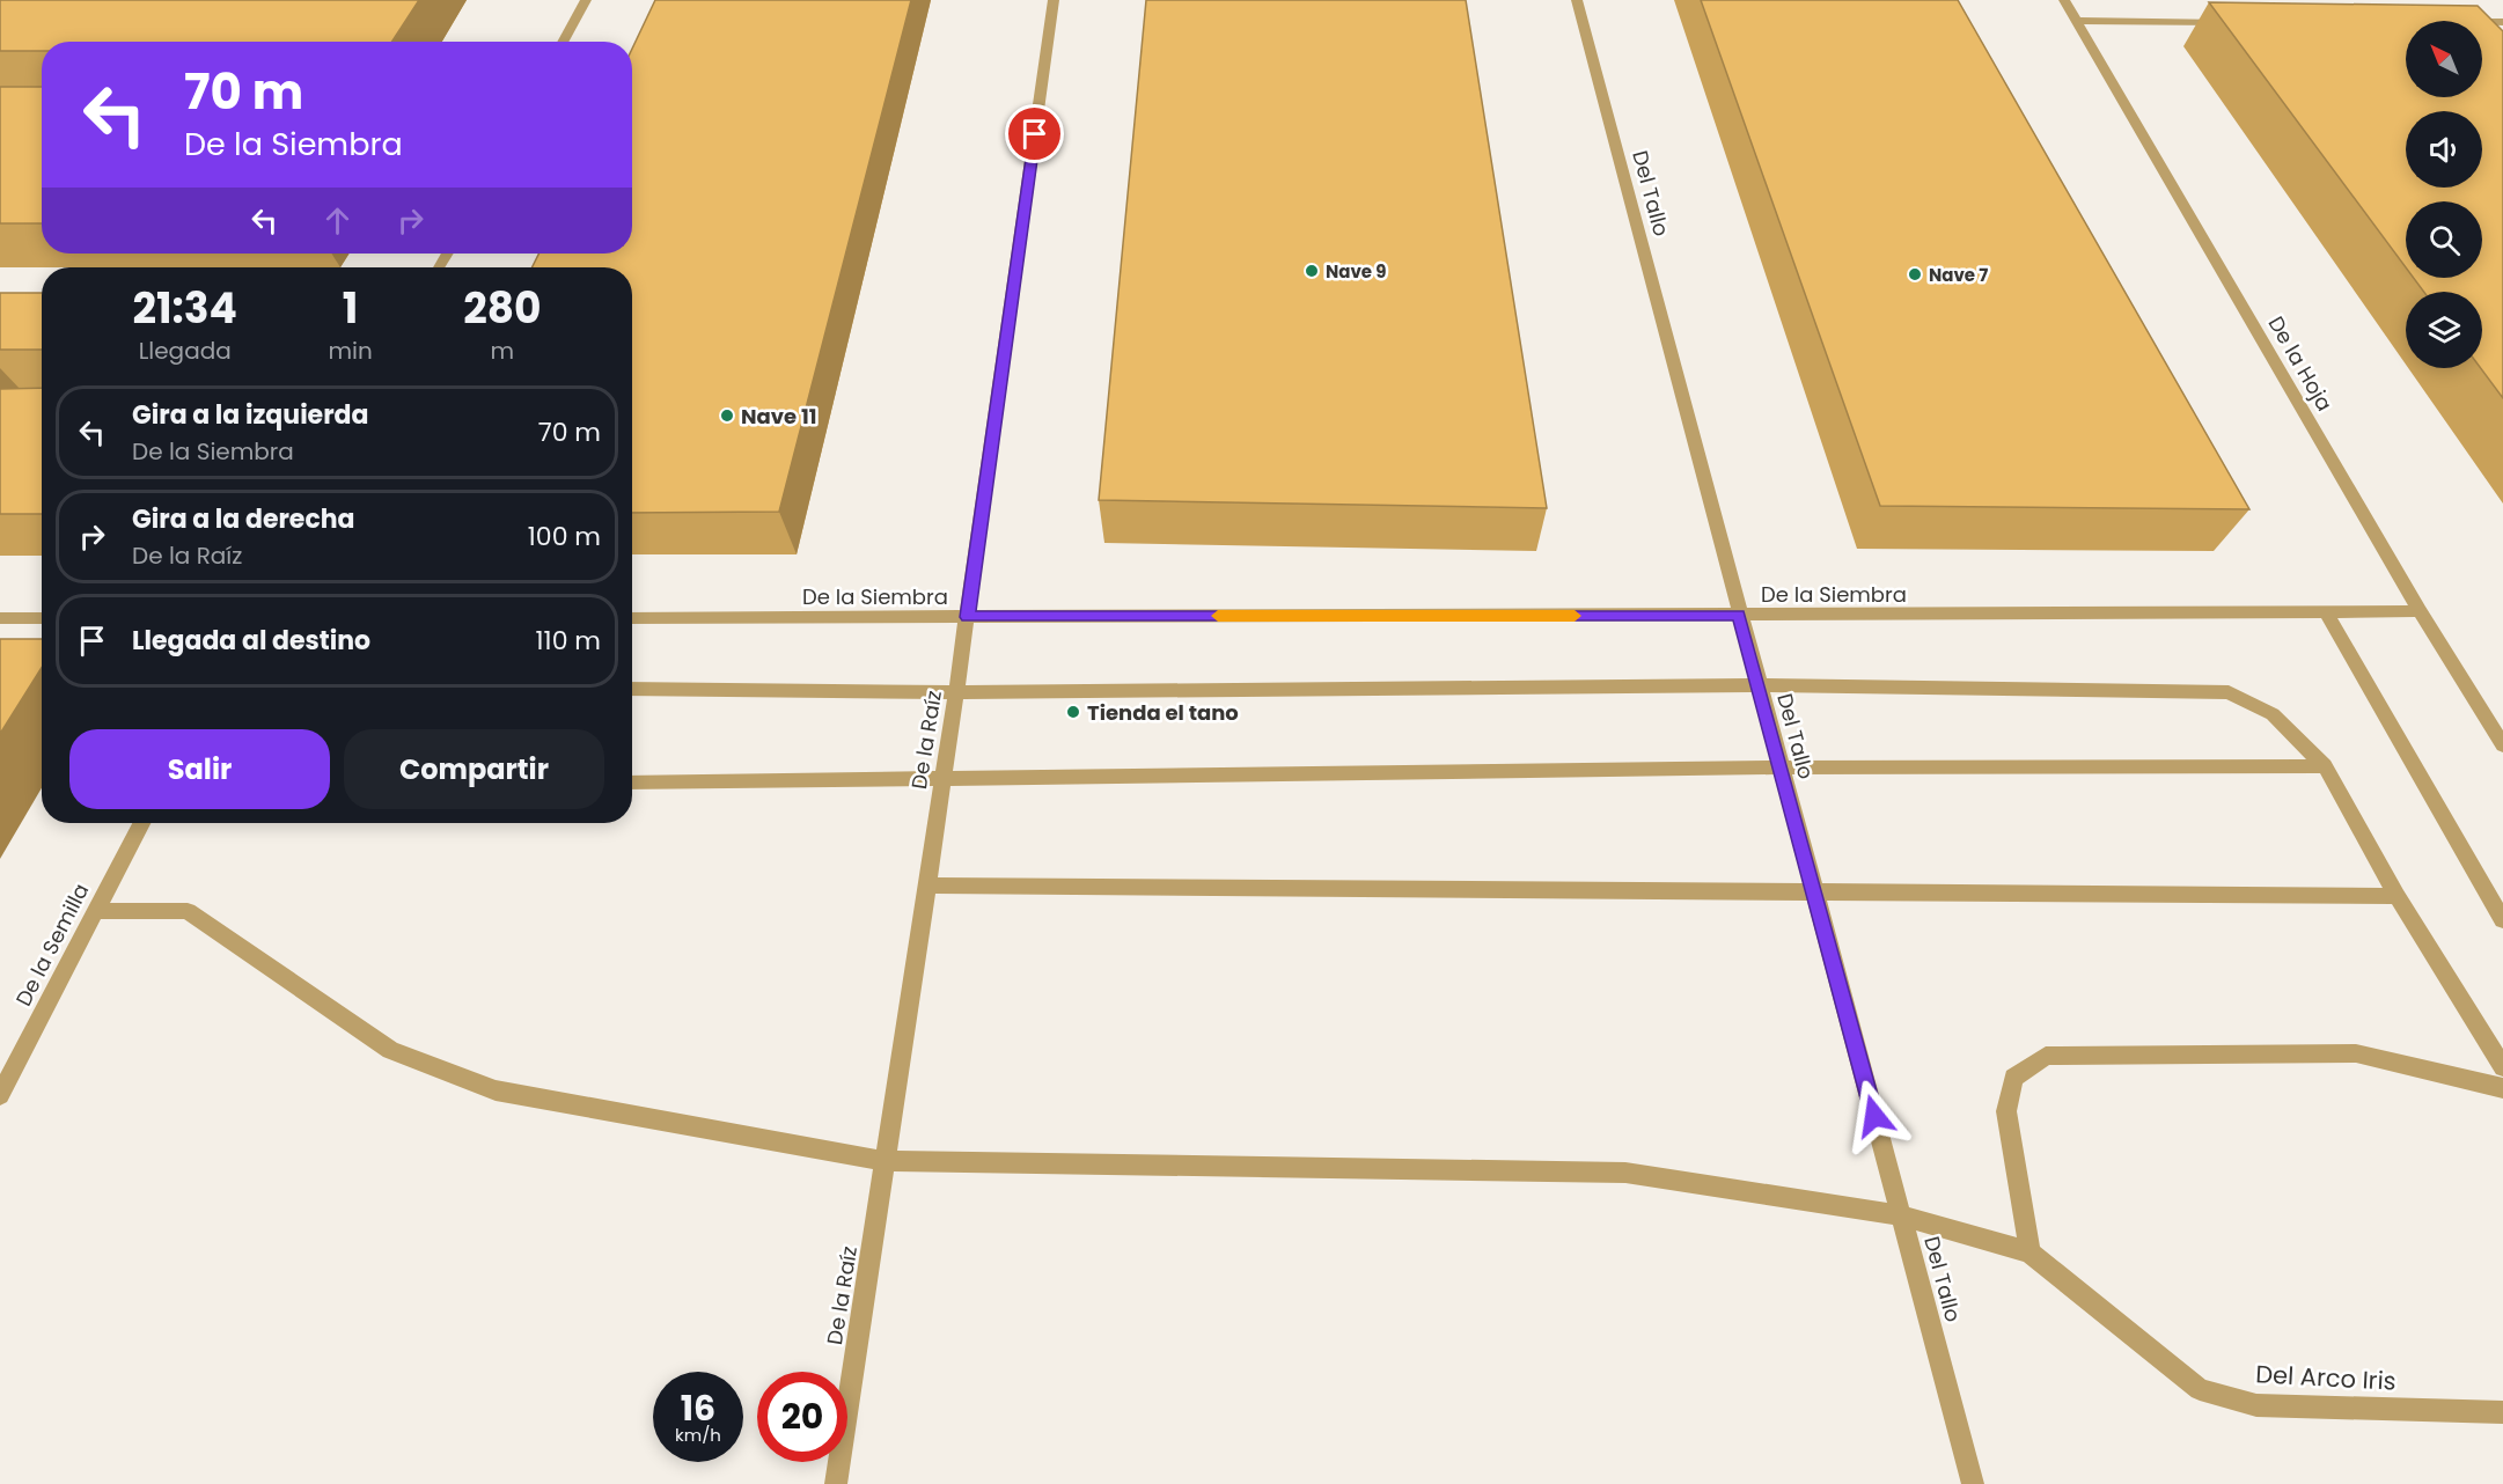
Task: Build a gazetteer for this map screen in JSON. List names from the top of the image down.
{
  "streets": {
    "lane": [
      "Del Tallo",
      "De la Hoja",
      "De la Siembra",
      "De la Raíz",
      "De la Semilla",
      "Del Arco Iris"
    ]
  },
  "crossings": [
    ["Del Tallo", "De la Siembra"],
    ["De la Hoja", "De la Siembra"],
    ["De la Siembra", "De la Raíz"]
  ],
  "places": [
    "Nave 9",
    "Nave 7",
    "Nave 11",
    "Tienda el tano"
  ],
  "north": "top left",
  "page": {
    "turn": ["70 m", "De la Siembra"],
    "eta": [
      "21:34",
      "Llegada",
      "1",
      "min",
      "280",
      "m"
    ],
    "list": [
      {
        "name": "Gira a la izquierda",
        "note": "De la Siembra",
        "value": "70 m"
      },
      {
        "name": "Gira a la derecha",
        "note": "De la Raíz",
        "value": "100 m"
      },
      {
        "name": "Llegada al destino",
        "value": "110 m"
      }
    ],
    "buttons": ["Salir", "Compartir"],
    "speed": "16 km/h",
    "limit": "20"
  }
}
